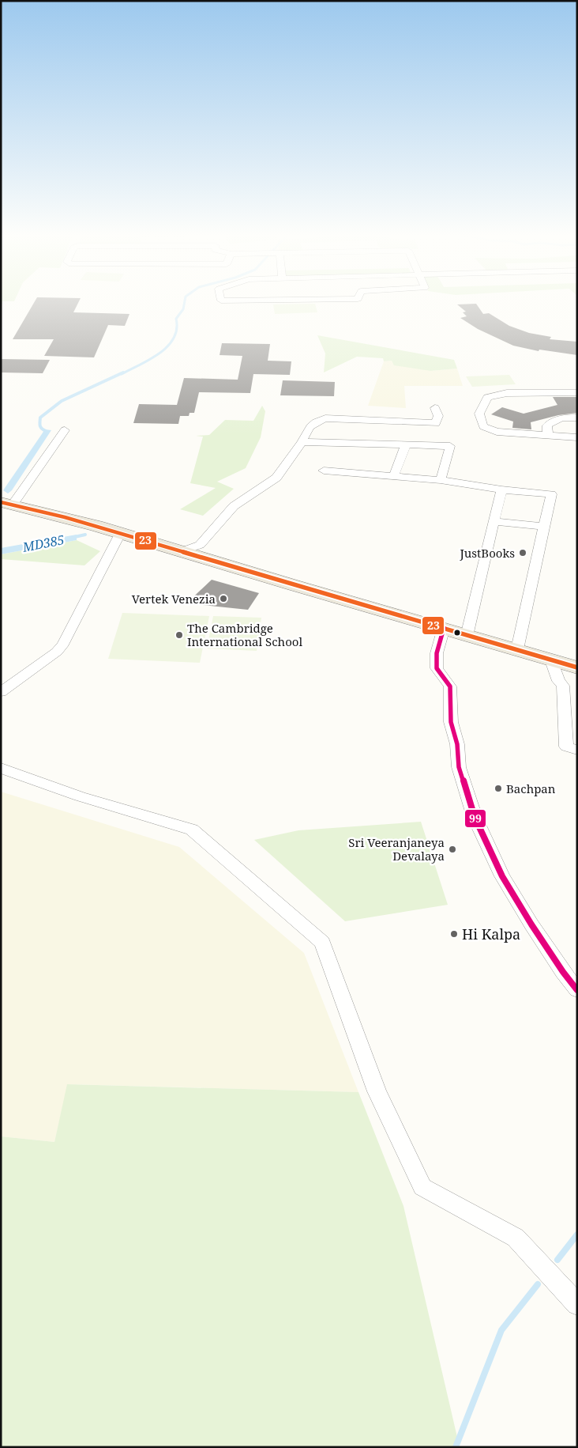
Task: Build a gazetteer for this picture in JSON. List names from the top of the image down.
{
  "water": ["MD385"],
  "places": [
    "JustBooks",
    "Vertek Venezia",
    "The Cambridge International School",
    "Bachpan",
    "Sri Veeranjaneya Devalaya",
    "Hi Kalpa"
  ],
  "lines": ["transit line 23", "transit line 99"]
}
